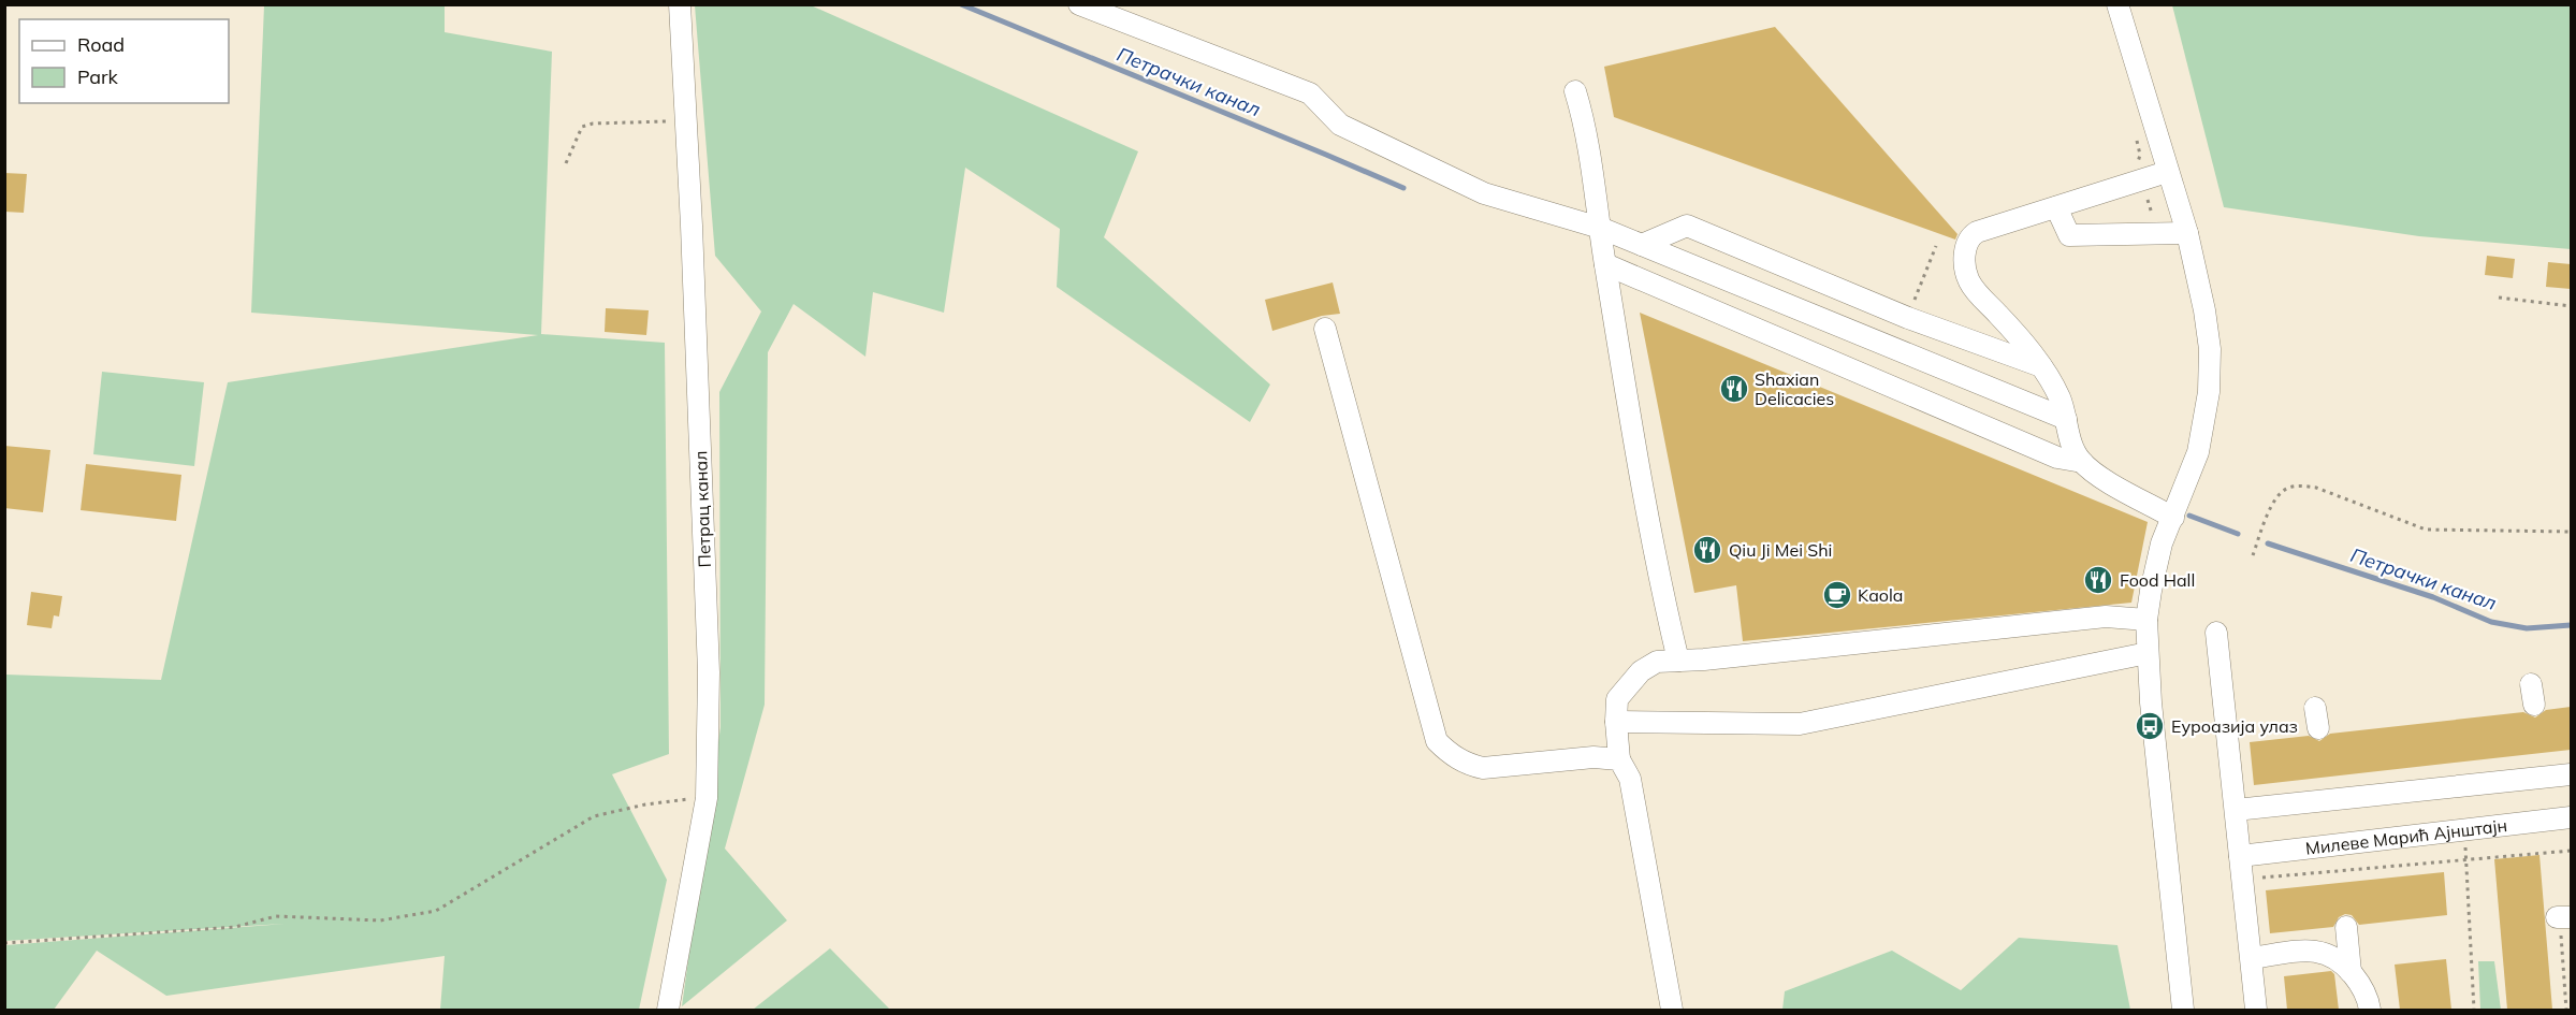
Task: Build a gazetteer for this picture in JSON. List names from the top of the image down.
{
  "streets": {
    "street": ["Петрац канал", "Милеве Марић Ајнштајн"]
  },
  "water": ["Петрачки канал"],
  "places": {
    "restaurant": ["Shaxian Delicacies", "Qiu Ji Mei Shi", "Food Hall"],
    "cafe": ["Kaola"],
    "bus stop": ["Еуроазија улаз"]
  },
  "legend": ["Road", "Park"]
}
